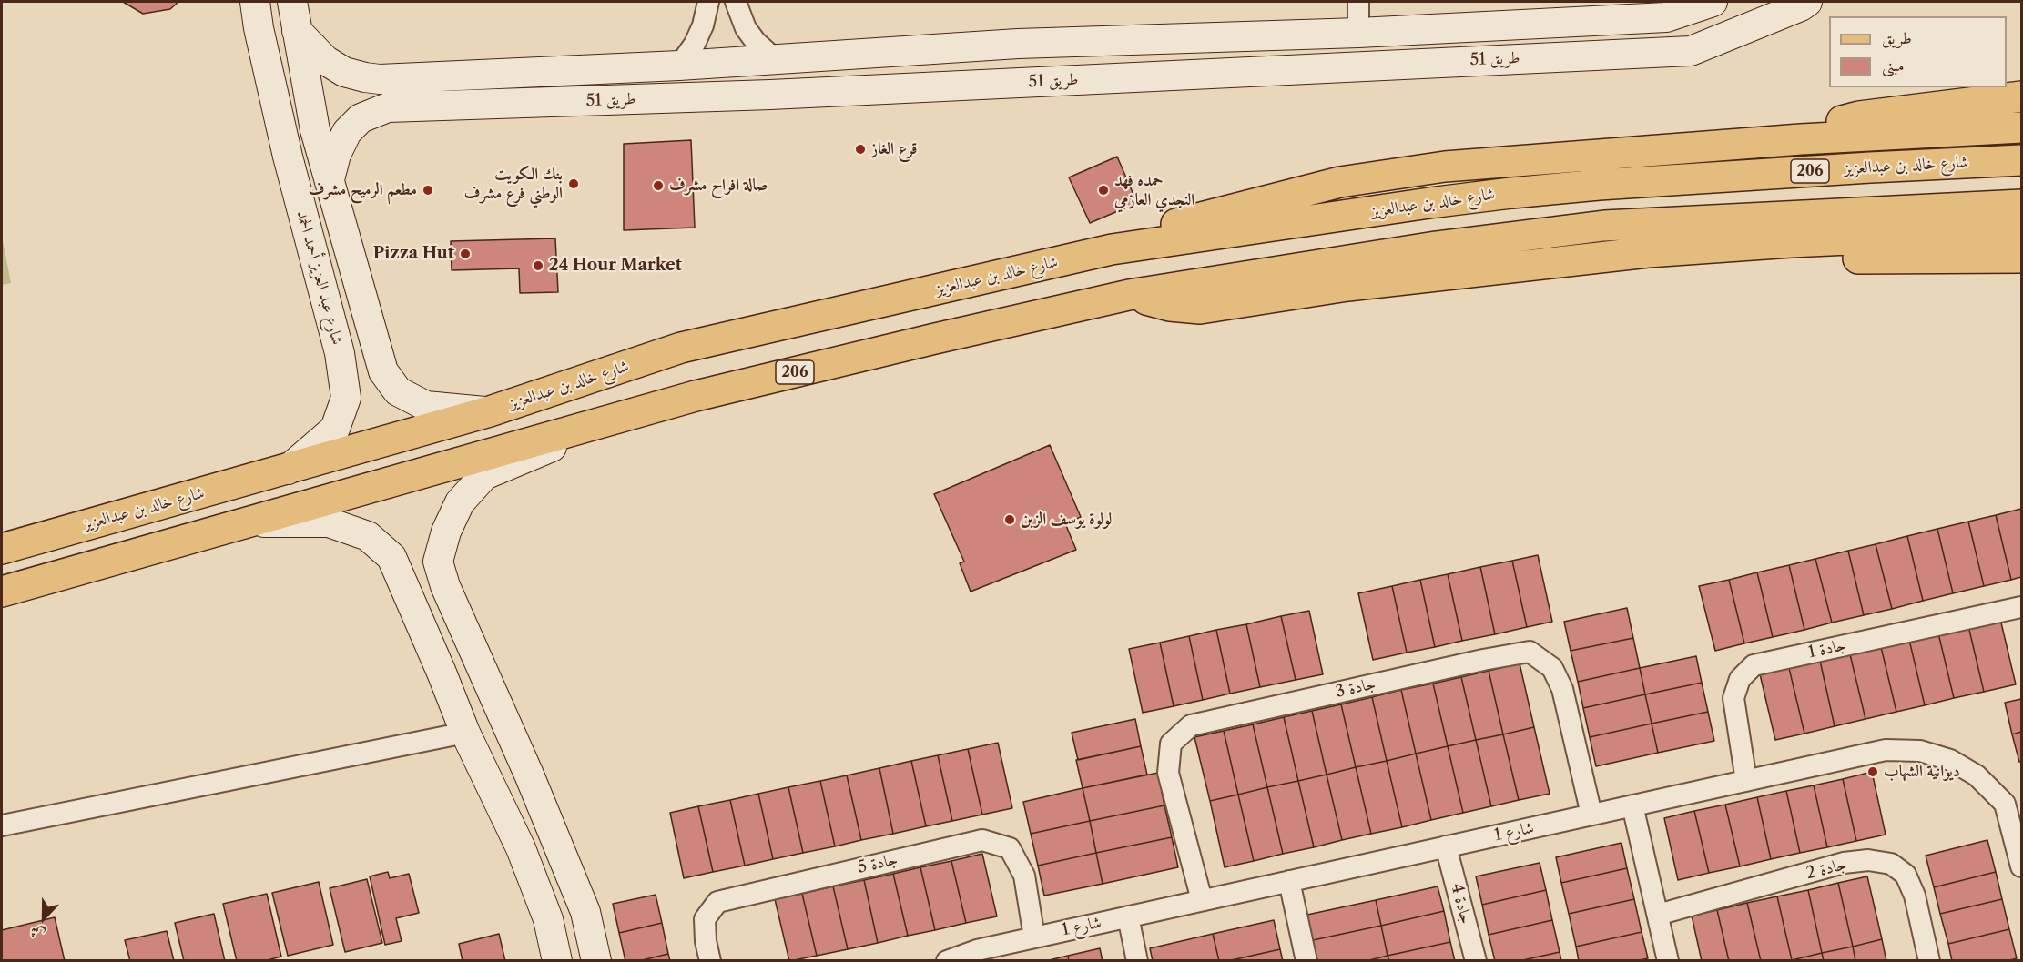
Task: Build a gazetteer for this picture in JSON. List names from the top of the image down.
{
  "streets": {
    "main road": ["شارع خالد بن عبدالعزيز", "206"],
    "street": [
      "طريق 51",
      "شارع عبد العزيز أحمد الحمد",
      "جادة 1",
      "جادة 3",
      "شارع 1",
      "جادة 5",
      "جادة 2",
      "جادة 4"
    ]
  },
  "crossings": [
    ["شارع خالد بن عبدالعزيز", "شارع عبد العزيز أحمد الحمد"],
    ["جادة 1", "شارع 1"],
    ["جادة 3", "شارع 1"],
    ["شارع 1", "جادة 5"],
    ["شارع 1", "جادة 4"]
  ],
  "places": [
    "قرع الغاز",
    "بنك الكويت الوطني فرع مشرف",
    "صالة افراح مشرف",
    "مطعم الرميح مشرف",
    "حمده فهد النجدي العازمي",
    "Pizza Hut",
    "24 Hour Market",
    "لولوة يوسف الزبن",
    "ديوانية الشهاب"
  ],
  "legend": ["طريق", "مبنى"],
  "north": "bottom"
}
